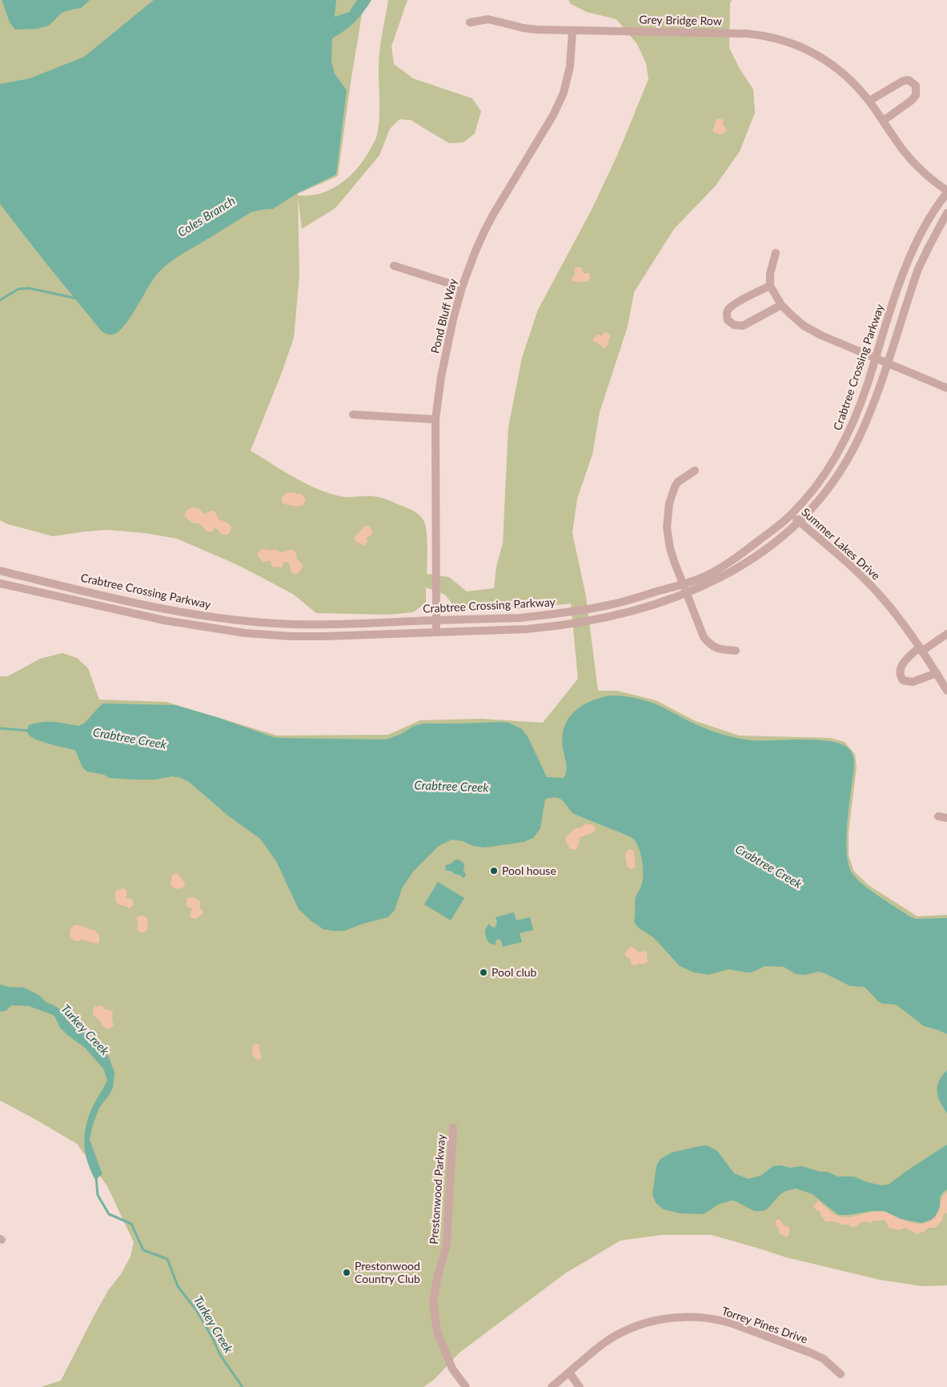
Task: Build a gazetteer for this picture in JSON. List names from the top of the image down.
{
  "streets": {
    "street": [
      "Grey Bridge Row",
      "Pond Bluff Way",
      "Crabtree Crossing Parkway",
      "Summer Lakes Drive",
      "Prestonwood Parkway",
      "Torrey Pines Drive"
    ]
  },
  "crossings": [
    ["Grey Bridge Row", "Pond Bluff Way"],
    ["Grey Bridge Row", "Crabtree Crossing Parkway"],
    ["Pond Bluff Way", "Crabtree Crossing Parkway"],
    ["Crabtree Crossing Parkway", "Summer Lakes Drive"]
  ],
  "water": ["Coles Branch", "Crabtree Creek", "Turkey Creek"],
  "places": ["Pool house", "Pool club", "Prestonwood Country Club"]
}
